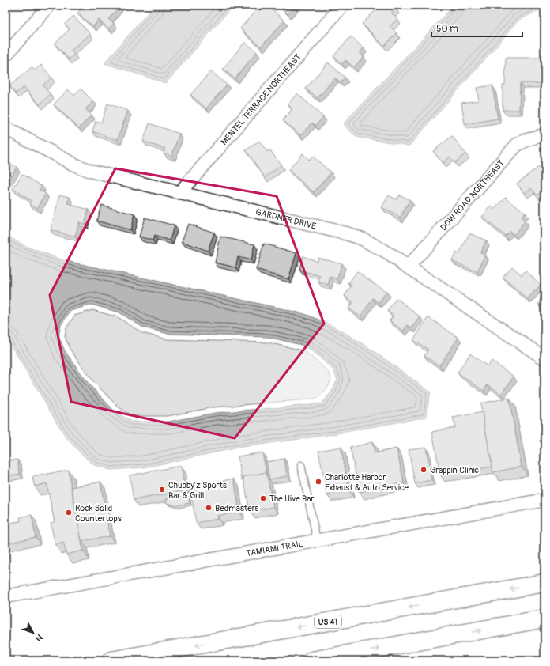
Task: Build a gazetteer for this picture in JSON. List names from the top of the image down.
{
  "streets": {
    "main road": ["US 41"],
    "street": [
      "MENTEL TERRACE NORTHEAST",
      "DOW ROAD NORTHEAST",
      "GARDNER DRIVE",
      "TAMIAMI TRAIL"
    ]
  },
  "crossings": [
    ["MENTEL TERRACE NORTHEAST", "GARDNER DRIVE"],
    ["DOW ROAD NORTHEAST", "GARDNER DRIVE"]
  ],
  "places": [
    "Grappin Clinic",
    "Charlotte Harbor Exhaust & Auto Service",
    "Chubby'z Sports Bar & Grill",
    "The Hive Bar",
    "Bedmasters",
    "Rock Solid Countertops"
  ],
  "scale_bar": "50 m",
  "north": "bottom right"
}
